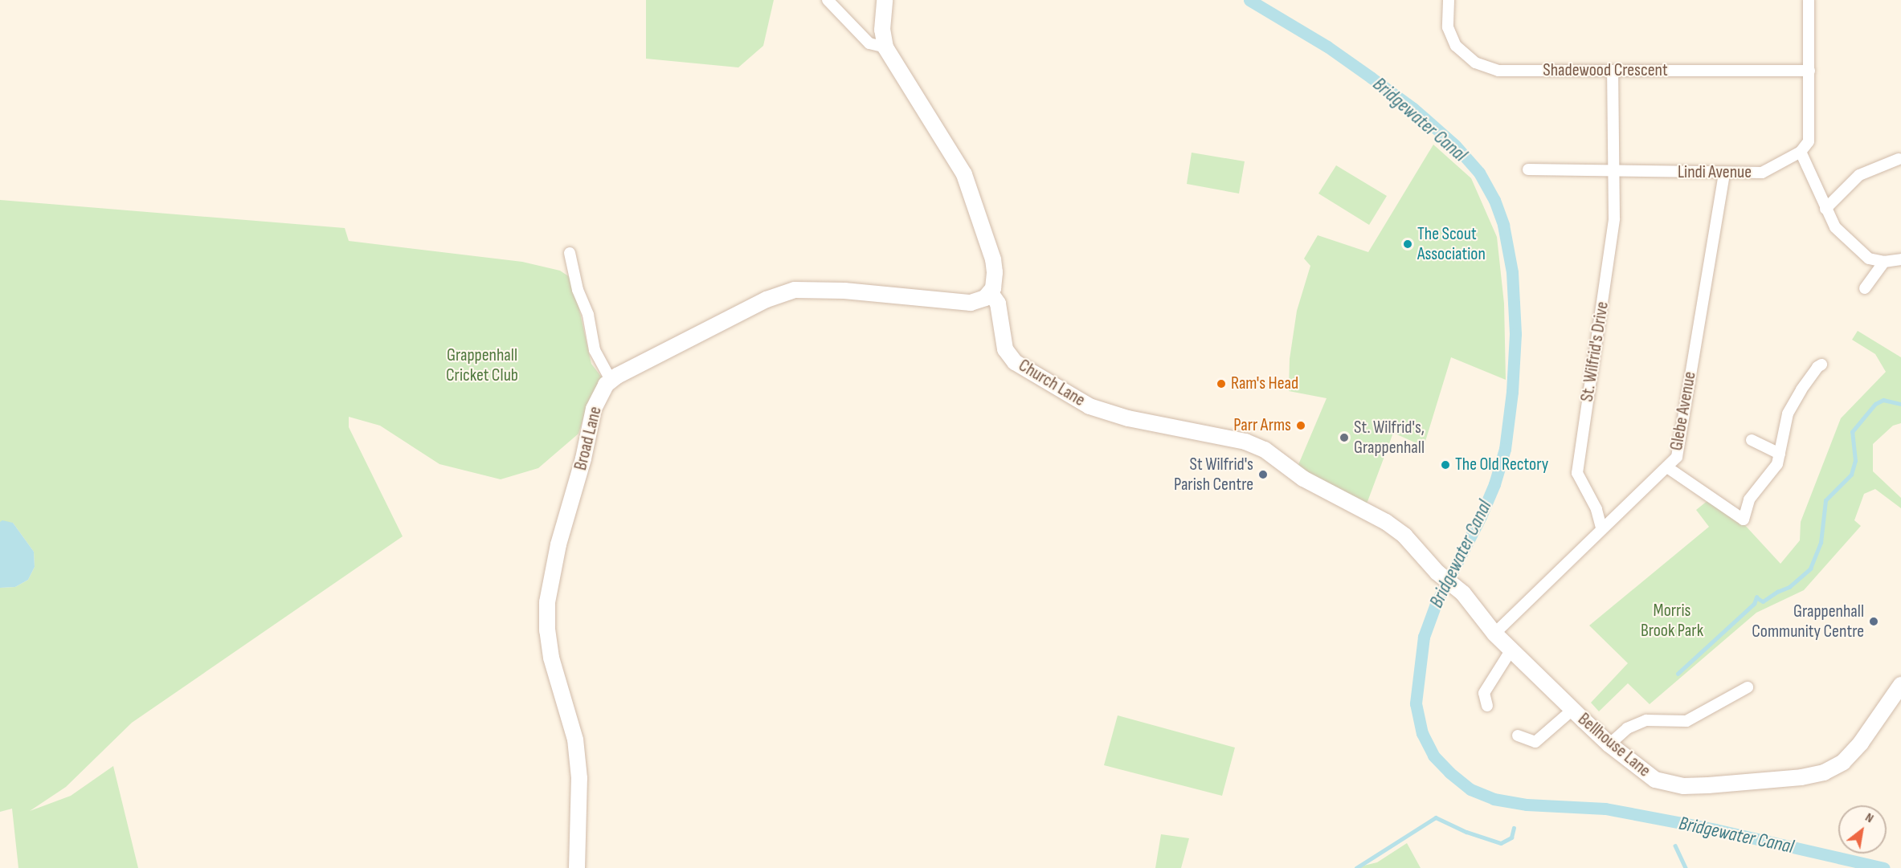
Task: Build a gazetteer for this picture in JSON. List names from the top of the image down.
{
  "streets": {
    "street": [
      "Shadewood Crescent",
      "Lindi Avenue",
      "St. Wilfrid's Drive",
      "Church Lane",
      "Glebe Avenue",
      "Broad Lane",
      "Bellhouse Lane"
    ]
  },
  "crossings": [
    ["Shadewood Crescent", "St. Wilfrid's Drive"],
    ["Lindi Avenue", "St. Wilfrid's Drive"],
    ["Lindi Avenue", "Glebe Avenue"],
    ["St. Wilfrid's Drive", "Glebe Avenue"],
    ["Church Lane", "Broad Lane"],
    ["Church Lane", "Bellhouse Lane"],
    ["Glebe Avenue", "Bellhouse Lane"]
  ],
  "water": ["Bridgewater Canal"],
  "parks": ["Grappenhall Cricket Club", "Morris Brook Park"],
  "places": [
    "The Scout Association",
    "Ram's Head",
    "Parr Arms",
    "St. Wilfrid's, Grappenhall",
    "The Old Rectory",
    "St Wilfrid's Parish Centre",
    "Grappenhall Community Centre"
  ],
  "north": "top right"
}
